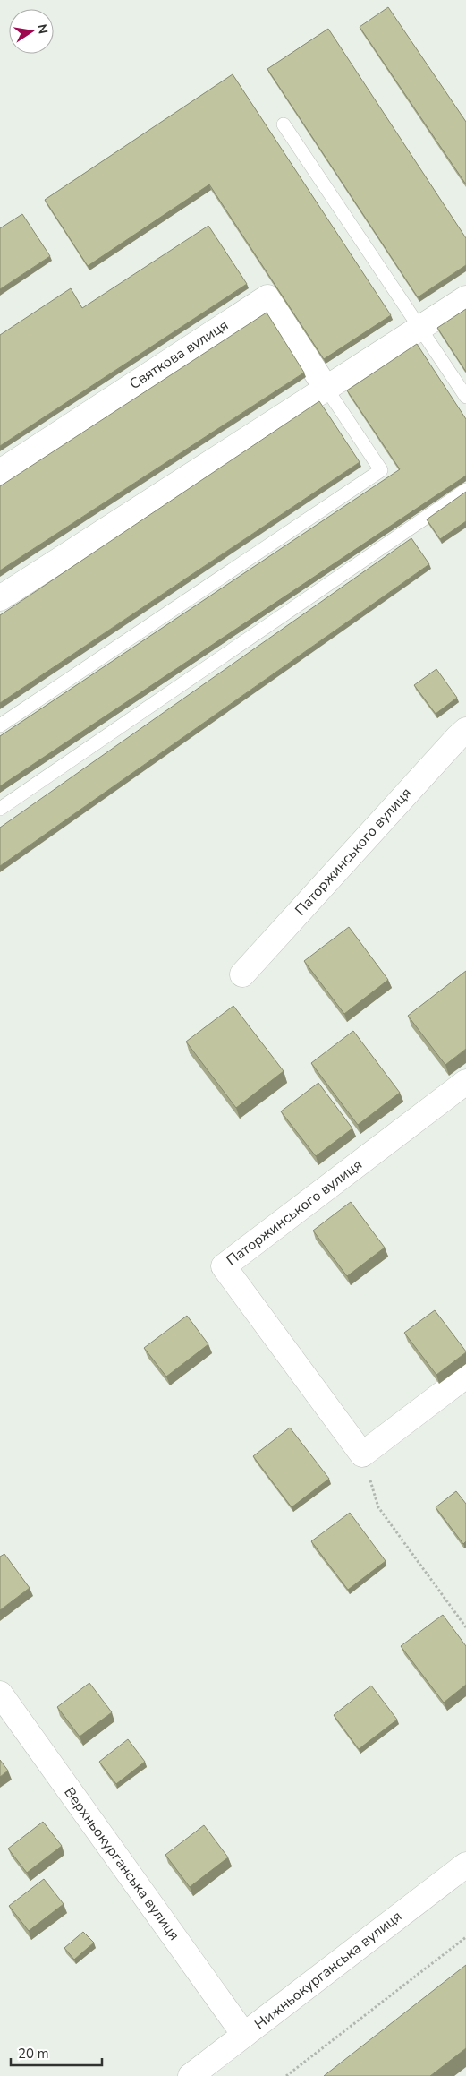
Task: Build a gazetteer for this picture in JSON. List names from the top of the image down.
{
  "streets": {
    "street": [
      "Святкова вулиця",
      "Паторжинського вулиця",
      "Верхньокурганська вулиця",
      "Нижньокурганська вулиця"
    ]
  },
  "crossings": [
    ["Верхньокурганська вулиця", "Нижньокурганська вулиця"]
  ],
  "scale_bar": "20 m",
  "north": "right"
}
